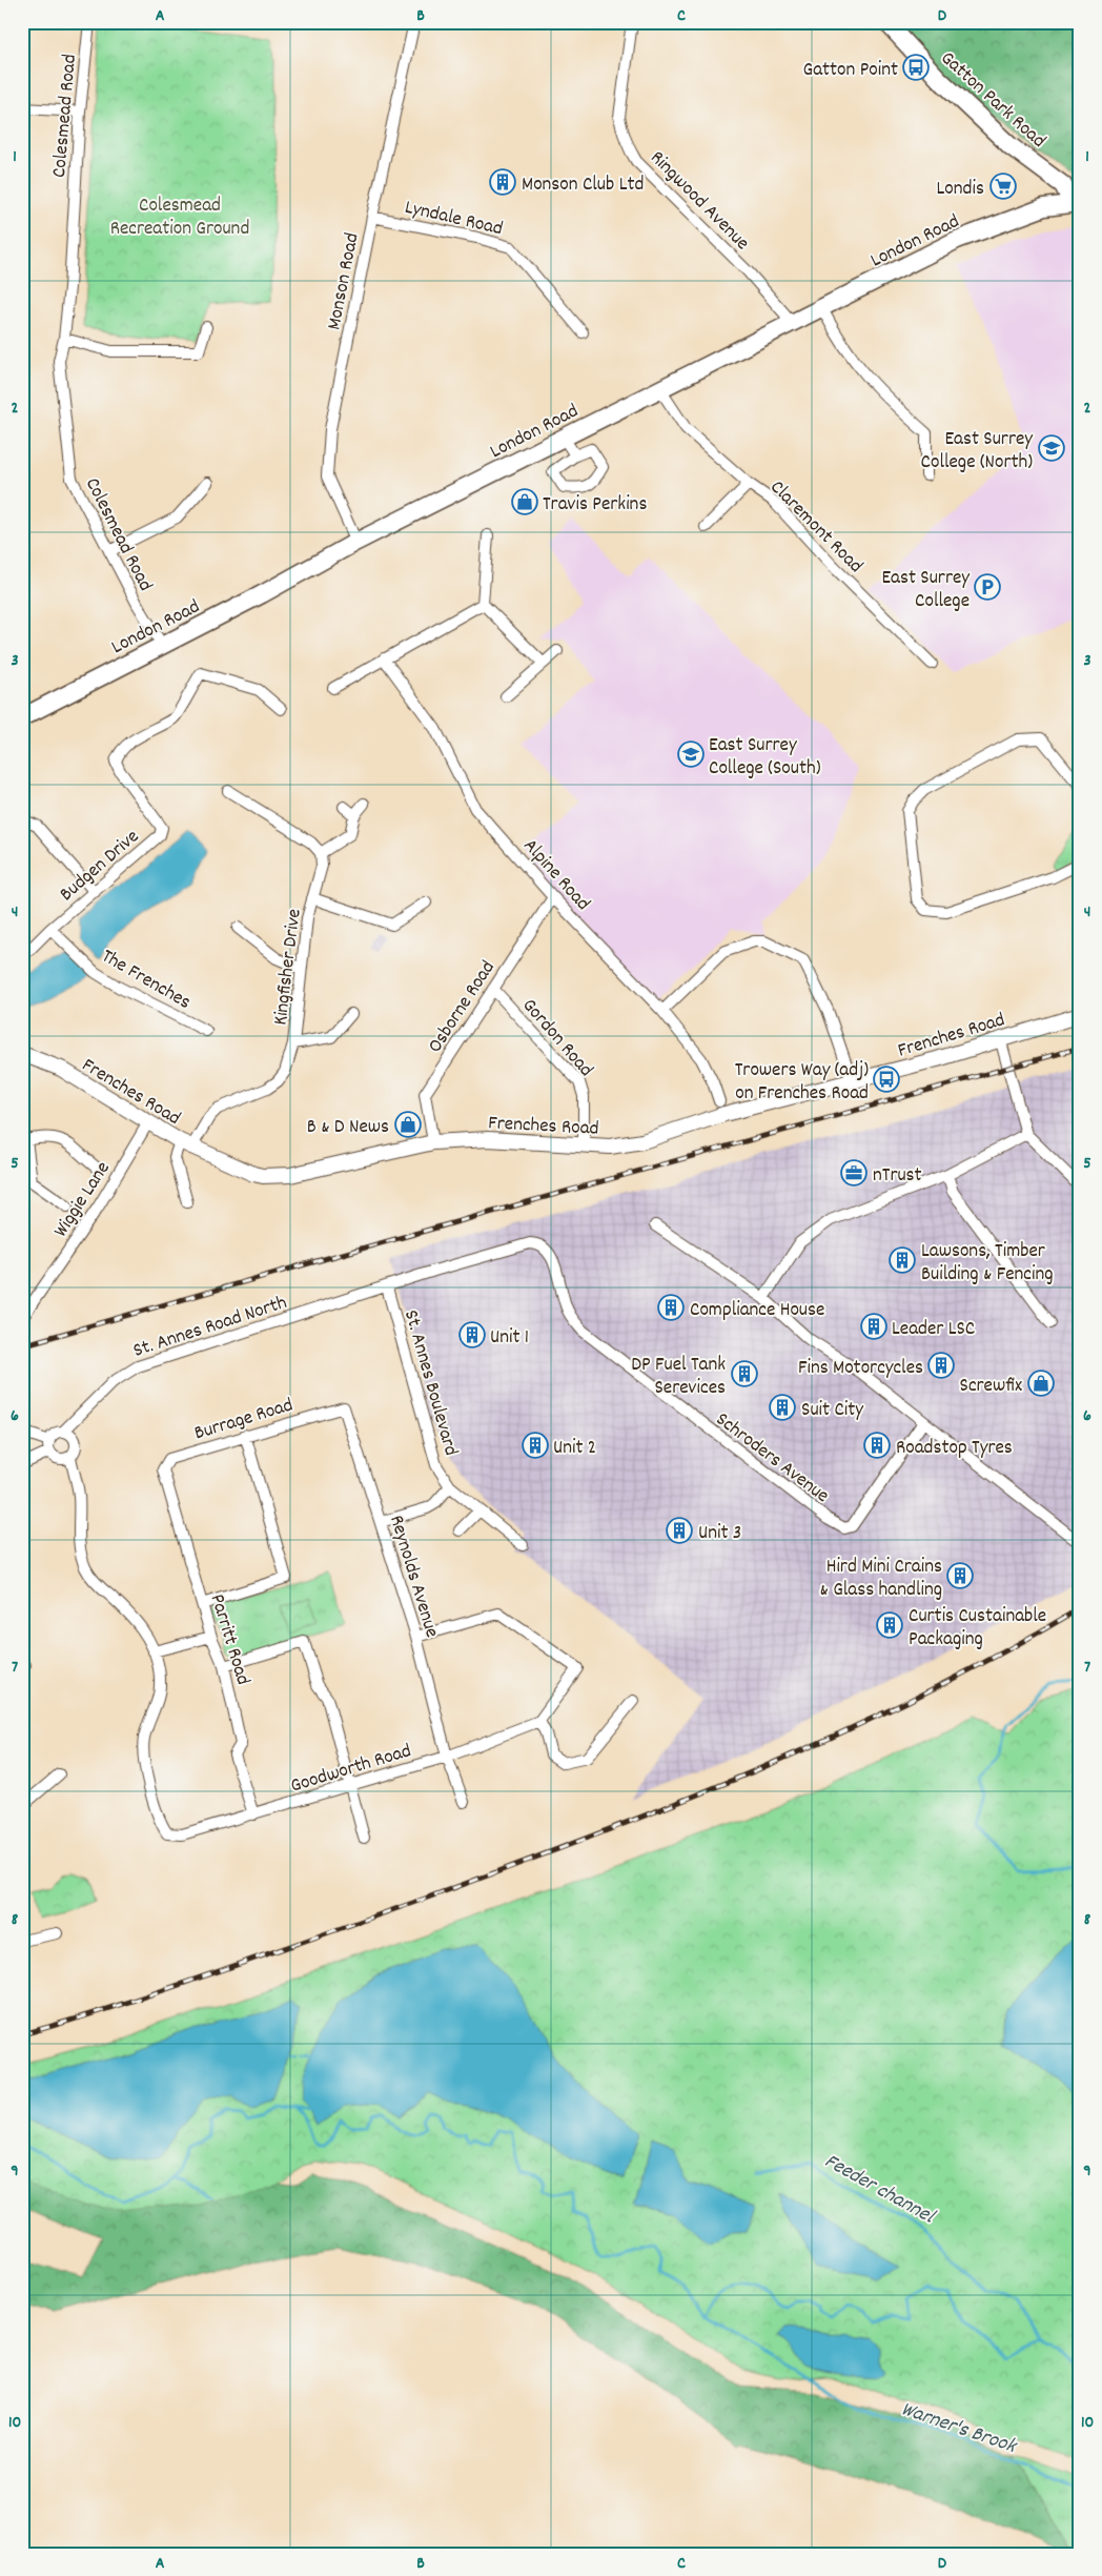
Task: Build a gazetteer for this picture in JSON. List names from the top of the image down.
{
  "streets": {
    "main road": ["Gatton Park Road", "London Road"],
    "street": [
      "Colesmead Road",
      "Ringwood Avenue",
      "Lyndale Road",
      "Monson Road",
      "Claremont Road",
      "Budgen Drive",
      "Alpine Road",
      "Kingfisher Drive",
      "The Frenches",
      "Osborne Road",
      "Frenches Road",
      "Gordon Road",
      "Wiggie Lane",
      "St. Annes Road North",
      "St. Annes Boulevard",
      "Burrage Road",
      "Schroders Avenue",
      "Reynolds Avenue",
      "Parritt Road",
      "Goodworth Road"
    ]
  },
  "crossings": [
    ["Gatton Park Road", "London Road"],
    ["Colesmead Road", "London Road"],
    ["Ringwood Avenue", "London Road"],
    ["Lyndale Road", "Monson Road"],
    ["London Road", "Monson Road"],
    ["London Road", "Claremont Road"],
    ["Budgen Drive", "The Frenches"],
    ["Alpine Road", "Osborne Road"],
    ["Kingfisher Drive", "Frenches Road"],
    ["Osborne Road", "Frenches Road"],
    ["Osborne Road", "Gordon Road"],
    ["Frenches Road", "Gordon Road"],
    ["Frenches Road", "Wiggie Lane"],
    ["St. Annes Road North", "St. Annes Boulevard"],
    ["St. Annes Road North", "Schroders Avenue"],
    ["St. Annes Boulevard", "Schroders Avenue"],
    ["Burrage Road", "Reynolds Avenue"],
    ["Burrage Road", "Parritt Road"],
    ["Reynolds Avenue", "Goodworth Road"],
    ["Parritt Road", "Goodworth Road"]
  ],
  "water": ["Feeder channel", "Warner's Brook"],
  "parks": ["Colesmead Recreation Ground"],
  "places": {
    "bus stop": ["Gatton Point", "Trowers Way (adj) on Frenches Road"],
    "building": [
      "Monson Club Ltd",
      "Lawsons, Timber Building & Fencing",
      "Compliance House",
      "Leader LSC",
      "Unit 1",
      "Fins Motorcycles",
      "DP Fuel Tank Serevices",
      "Suit City",
      "Unit 2",
      "Roadstop Tyres",
      "Unit 3",
      "Hird Mini Crains & Glass handling",
      "Curtis Custainable Packaging"
    ],
    "supermarket": ["Londis"],
    "school or university": ["East Surrey College (North)", "East Surrey College (South)"],
    "shop": ["Travis Perkins", "B & D News", "Screwfix"],
    "parking": ["East Surrey College"],
    "office": ["nTrust"]
  },
  "grid": {
    "columns": [
      "A",
      "B",
      "C",
      "D"
    ],
    "rows": [
      "1",
      "2",
      "3",
      "4",
      "5",
      "6",
      "7",
      "8",
      "9",
      "10"
    ]
  }
}
